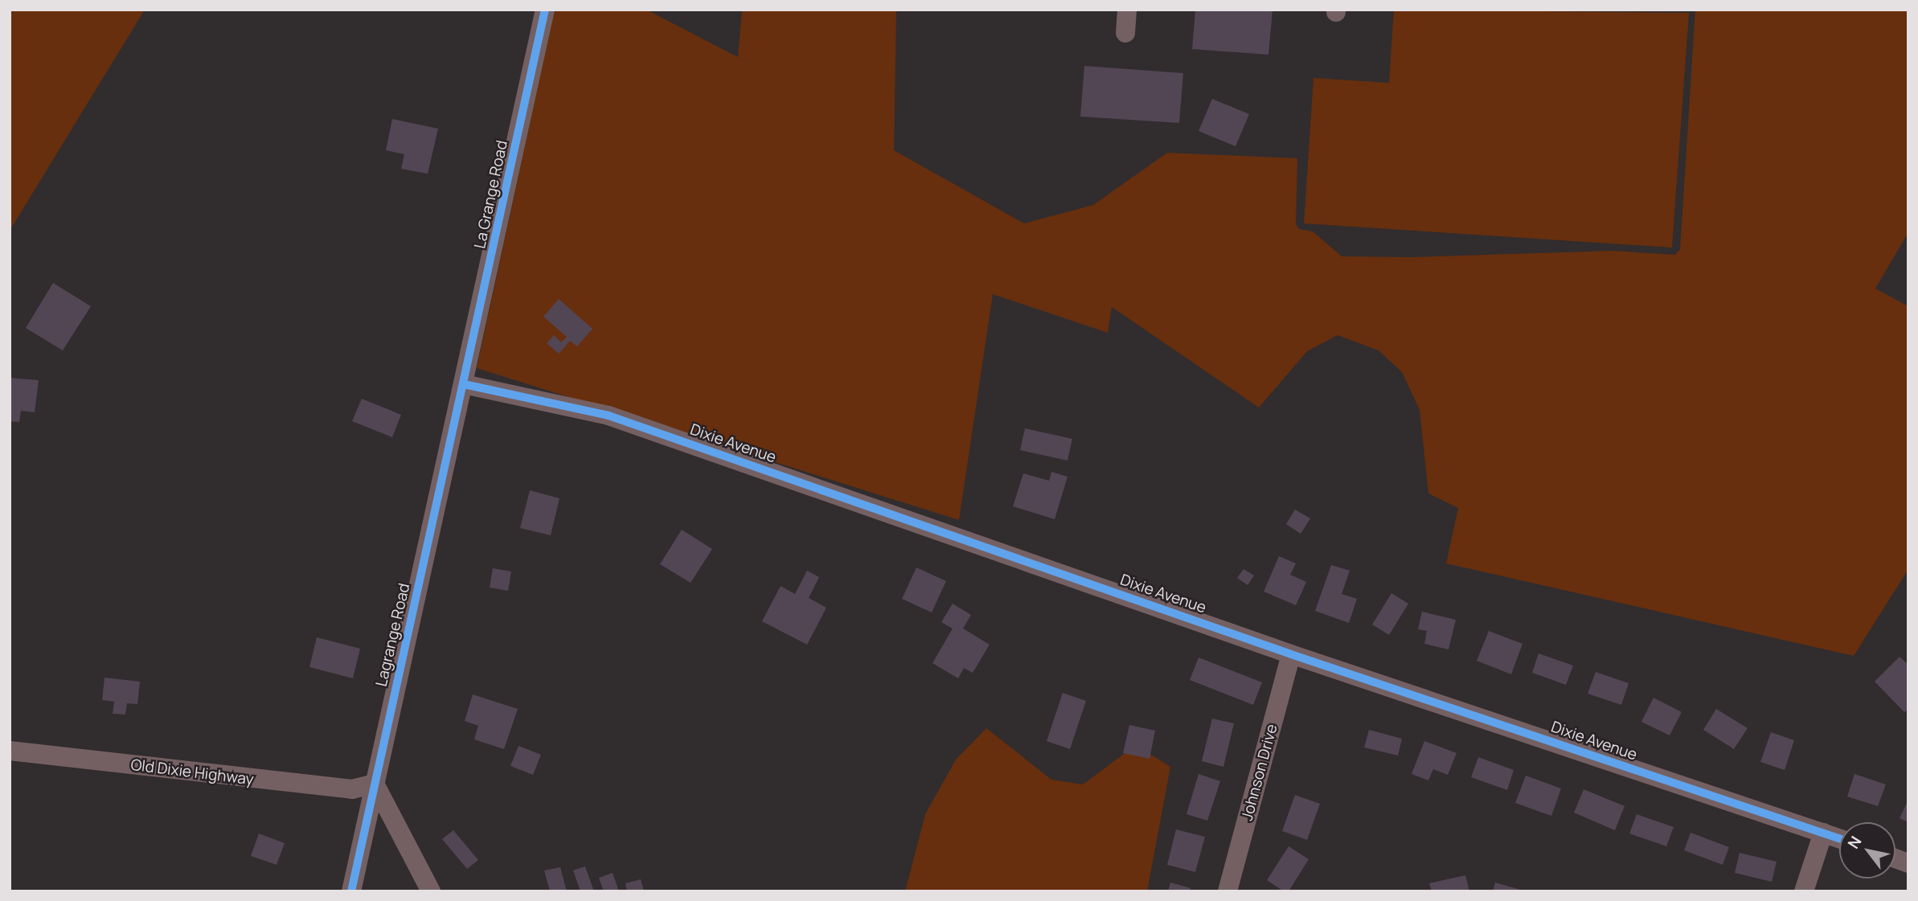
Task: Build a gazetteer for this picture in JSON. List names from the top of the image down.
{
  "streets": {
    "street": [
      "La Grange Road",
      "Dixie Avenue",
      "Lagrange Road",
      "Old Dixie Highway",
      "Johnson Drive"
    ]
  },
  "crossings": [
    ["La Grange Road", "Dixie Avenue"],
    ["La Grange Road", "Lagrange Road"],
    ["Dixie Avenue", "Lagrange Road"],
    ["Dixie Avenue", "Johnson Drive"],
    ["Lagrange Road", "Old Dixie Highway"]
  ],
  "north": "top left"
}
